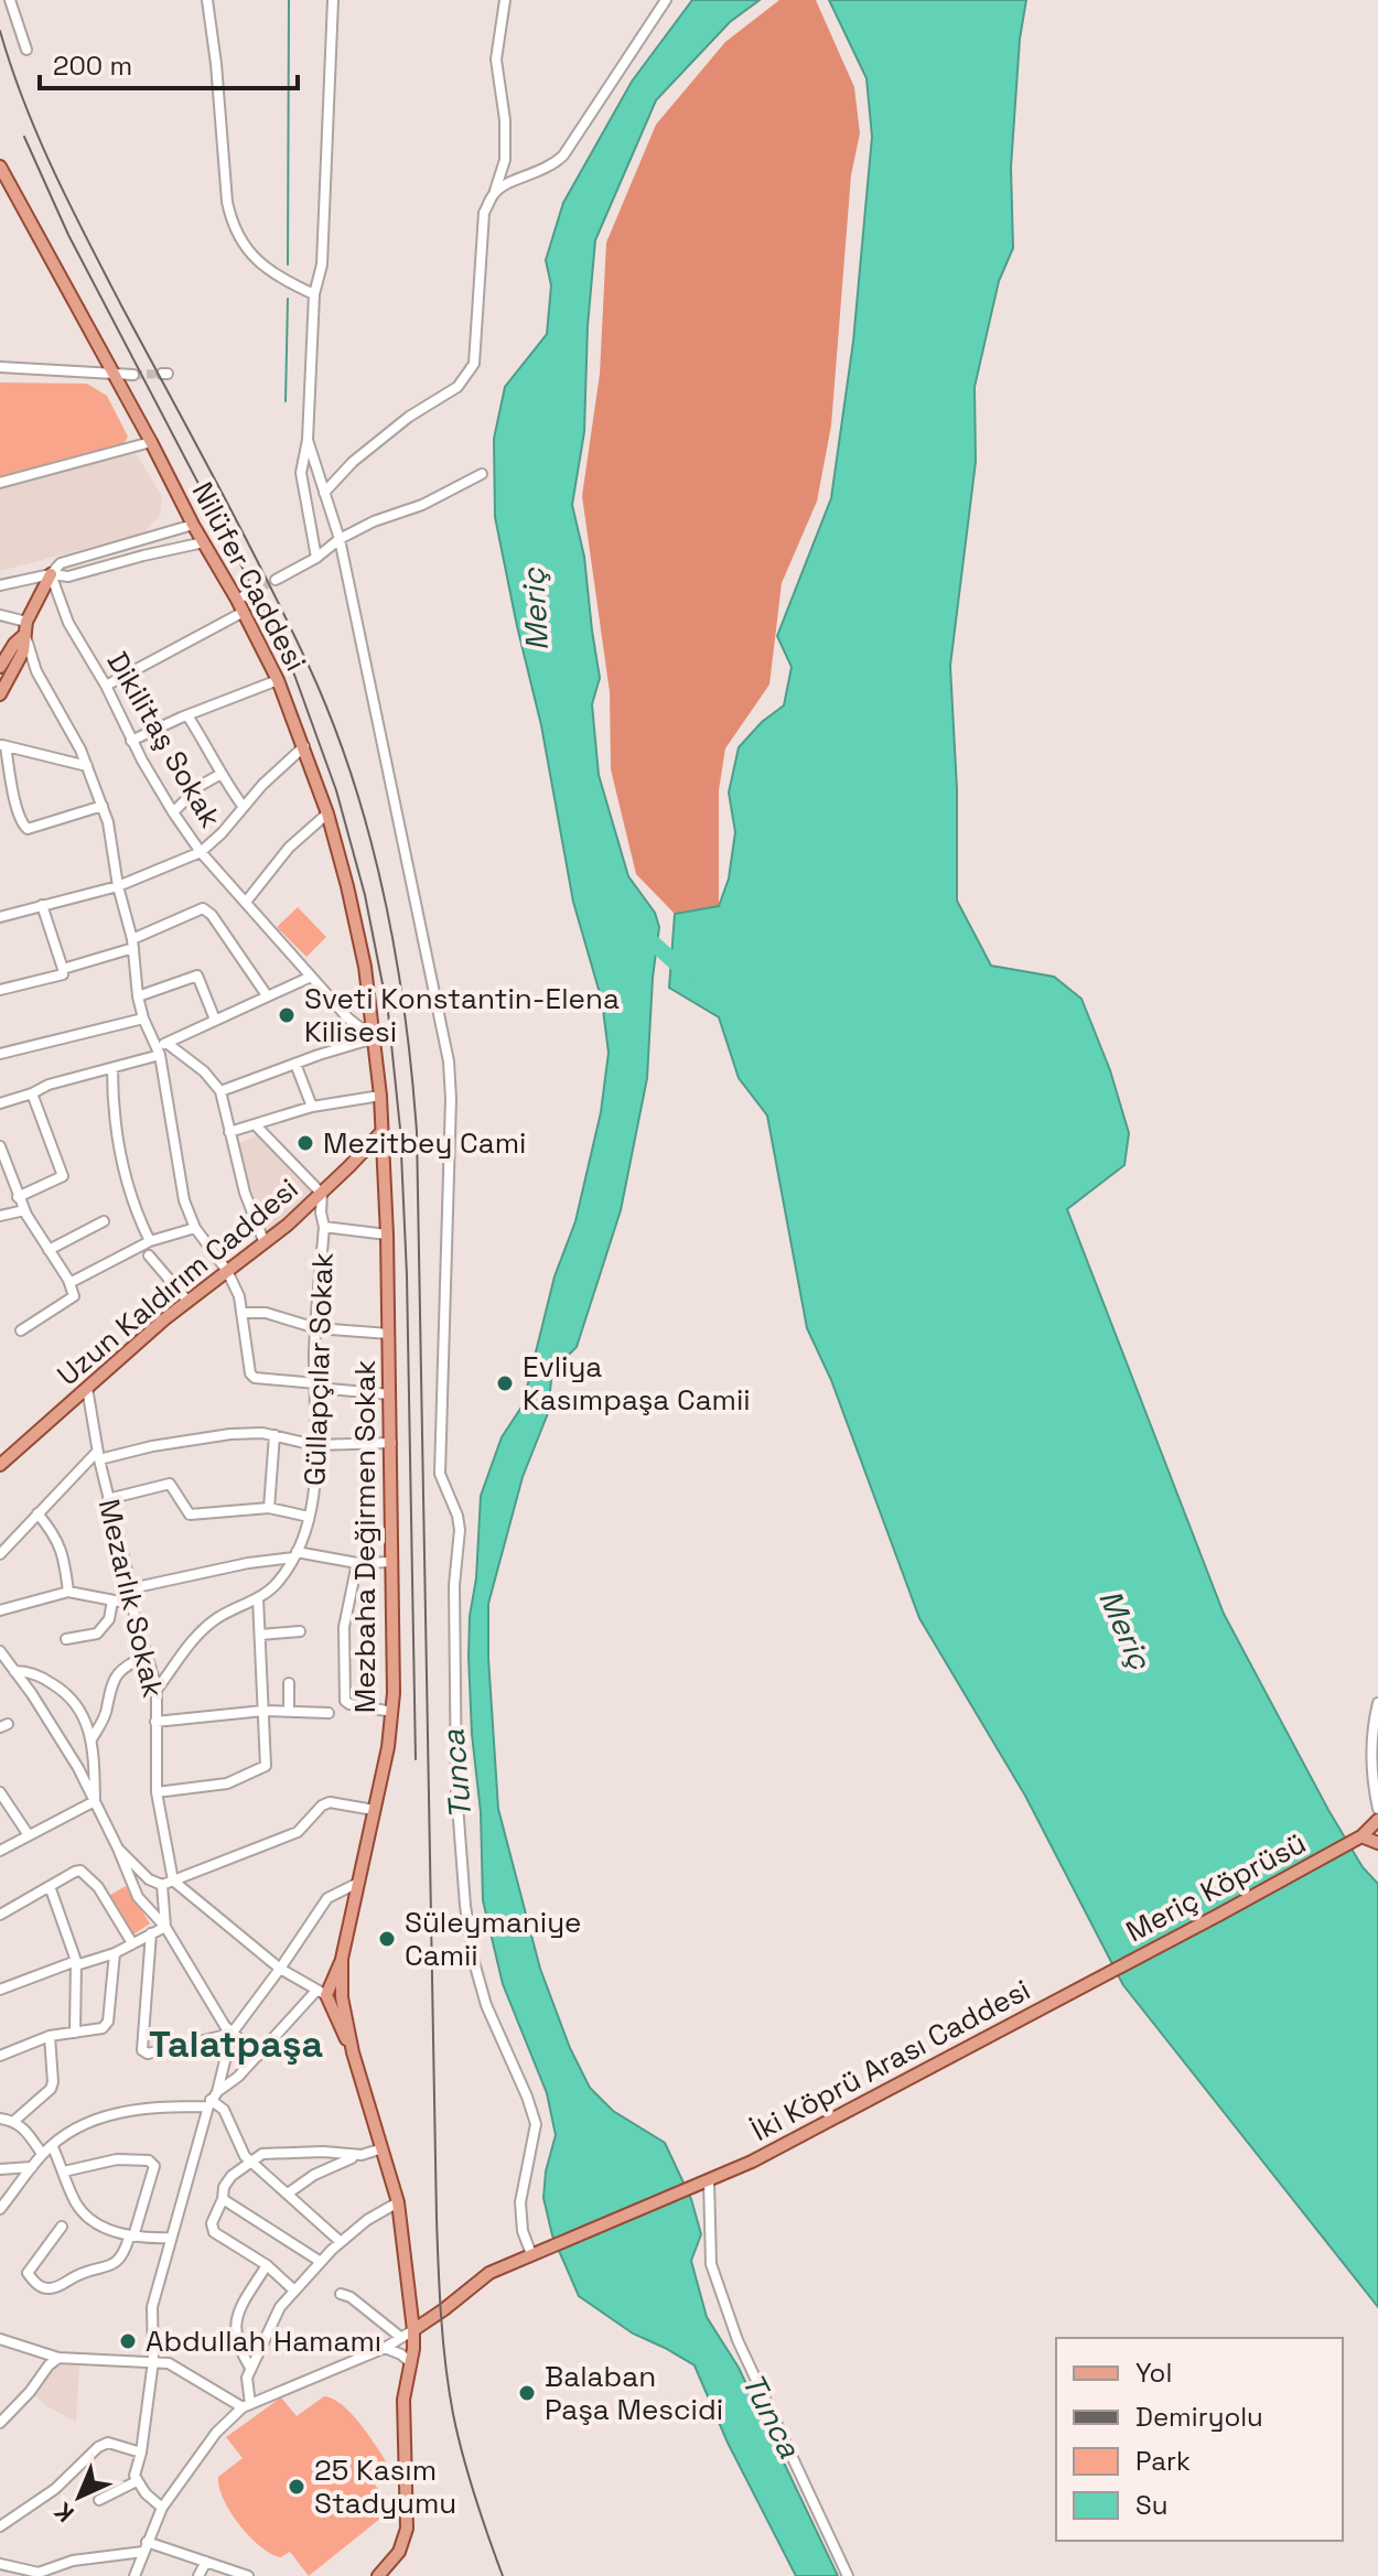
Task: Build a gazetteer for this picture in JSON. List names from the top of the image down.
{
  "streets": {
    "main road": [
      "Nilüfer Caddesi",
      "Uzun Kaldırım Caddesi",
      "Mezbaha Değirmen Sokak",
      "Meriç Köprüsü",
      "İki Köprü Arası Caddesi"
    ],
    "street": ["Dikilitaş Sokak", "Güllapçılar Sokak", "Mezarlık Sokak"]
  },
  "crossings": [
    ["Nilüfer Caddesi", "Dikilitaş Sokak"],
    ["Uzun Kaldırım Caddesi", "Güllapçılar Sokak"],
    ["Uzun Kaldırım Caddesi", "Mezbaha Değirmen Sokak"],
    ["Uzun Kaldırım Caddesi", "Mezarlık Sokak"],
    ["Güllapçılar Sokak", "Mezarlık Sokak"],
    ["Meriç Köprüsü", "İki Köprü Arası Caddesi"]
  ],
  "districts": ["Talatpaşa"],
  "water": ["Meriç", "Tunca"],
  "places": [
    "Sveti Konstantin-Elena Kilisesi",
    "Mezitbey Cami",
    "Evliya Kasımpaşa Camii",
    "Süleymaniye Camii",
    "Abdullah Hamamı",
    "Balaban Paşa Mescidi",
    "25 Kasım Stadyumu"
  ],
  "legend": [
    "Yol",
    "Demiryolu",
    "Park",
    "Su"
  ],
  "scale_bar": "200 m",
  "north": "bottom left"
}
